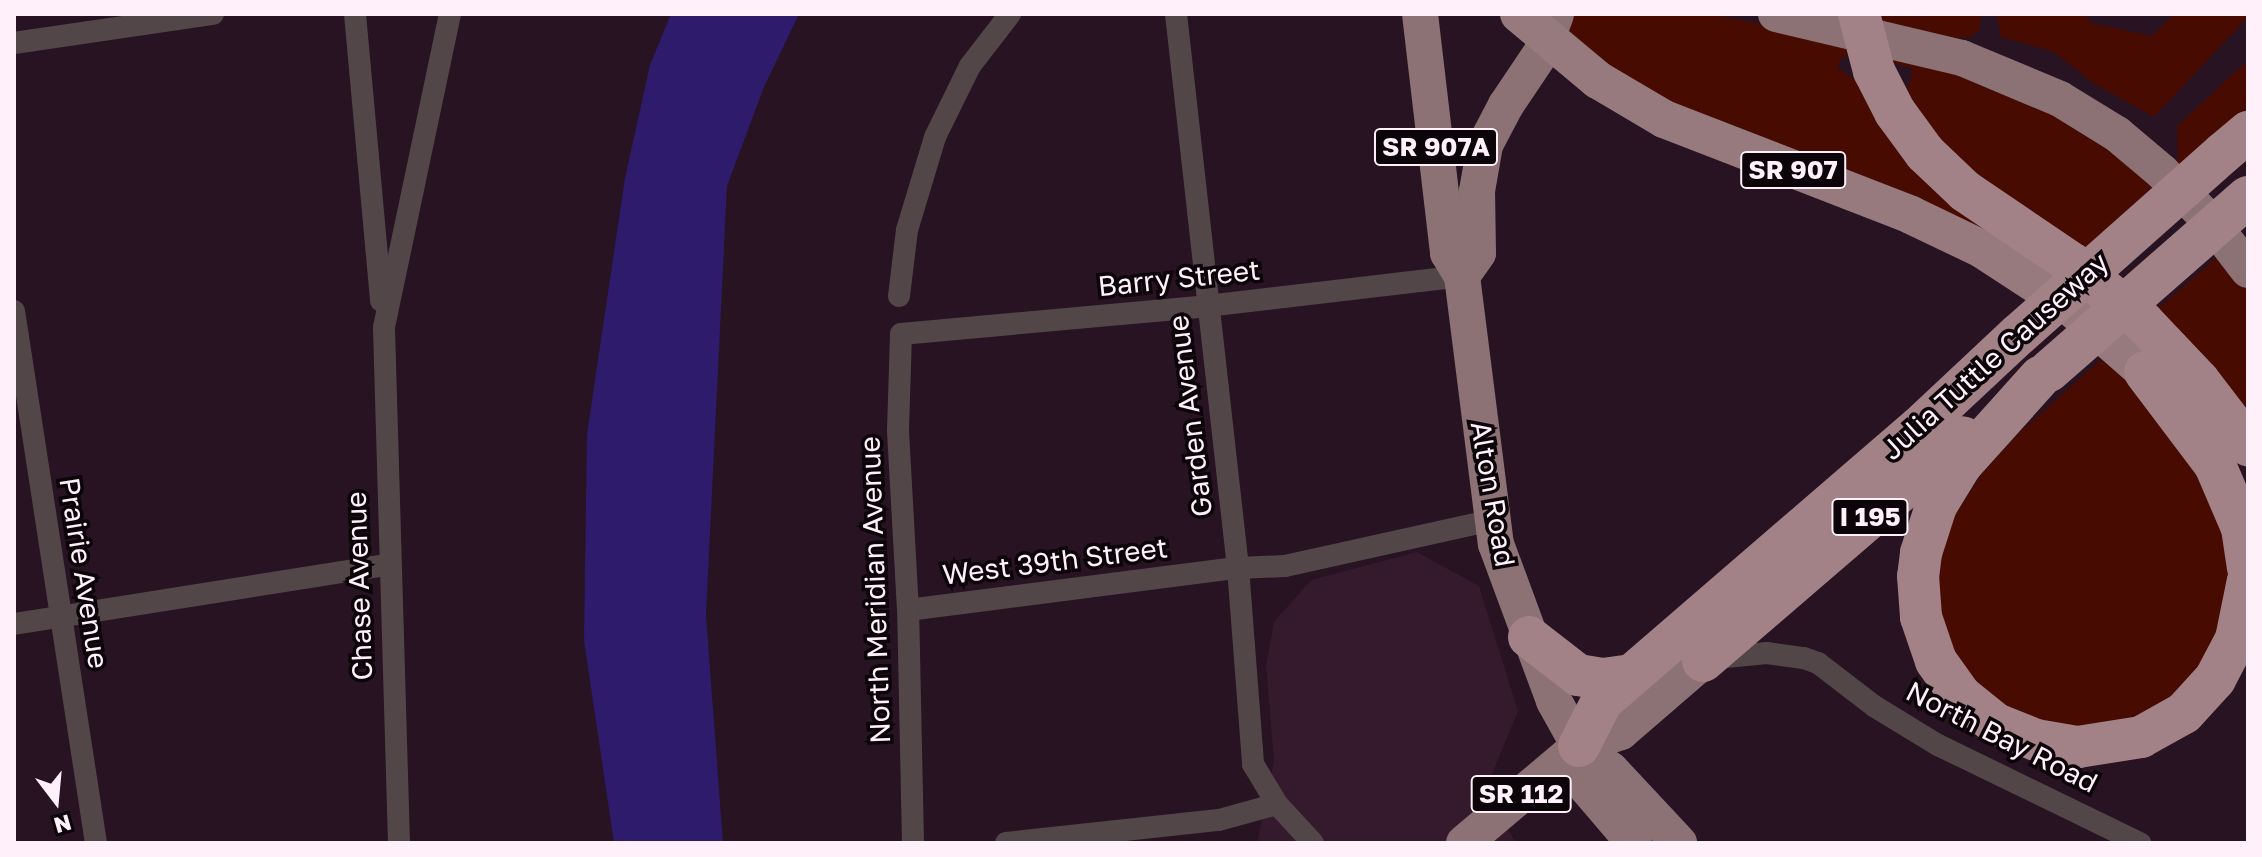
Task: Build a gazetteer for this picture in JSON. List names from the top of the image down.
{
  "streets": {
    "highway": ["SR 907", "Julia Tuttle Causeway", "I 195"],
    "main road": ["SR 907A", "Alton Road", "SR 112"],
    "street": [
      "Barry Street",
      "Garden Avenue",
      "West 39th Street",
      "Prairie Avenue",
      "Chase Avenue",
      "North Meridian Avenue",
      "North Bay Road"
    ]
  },
  "crossings": [
    ["SR 907A", "SR 907"],
    ["SR 907A", "Barry Street"],
    ["SR 907A", "Alton Road"],
    ["Barry Street", "Garden Avenue"],
    ["Barry Street", "Alton Road"],
    ["Barry Street", "North Meridian Avenue"],
    ["Julia Tuttle Causeway", "Alton Road"],
    ["Julia Tuttle Causeway", "North Bay Road"],
    ["Julia Tuttle Causeway", "SR 112"],
    ["Garden Avenue", "West 39th Street"],
    ["Alton Road", "West 39th Street"],
    ["Alton Road", "SR 112"],
    ["West 39th Street", "North Meridian Avenue"]
  ],
  "north": "bottom"
}
